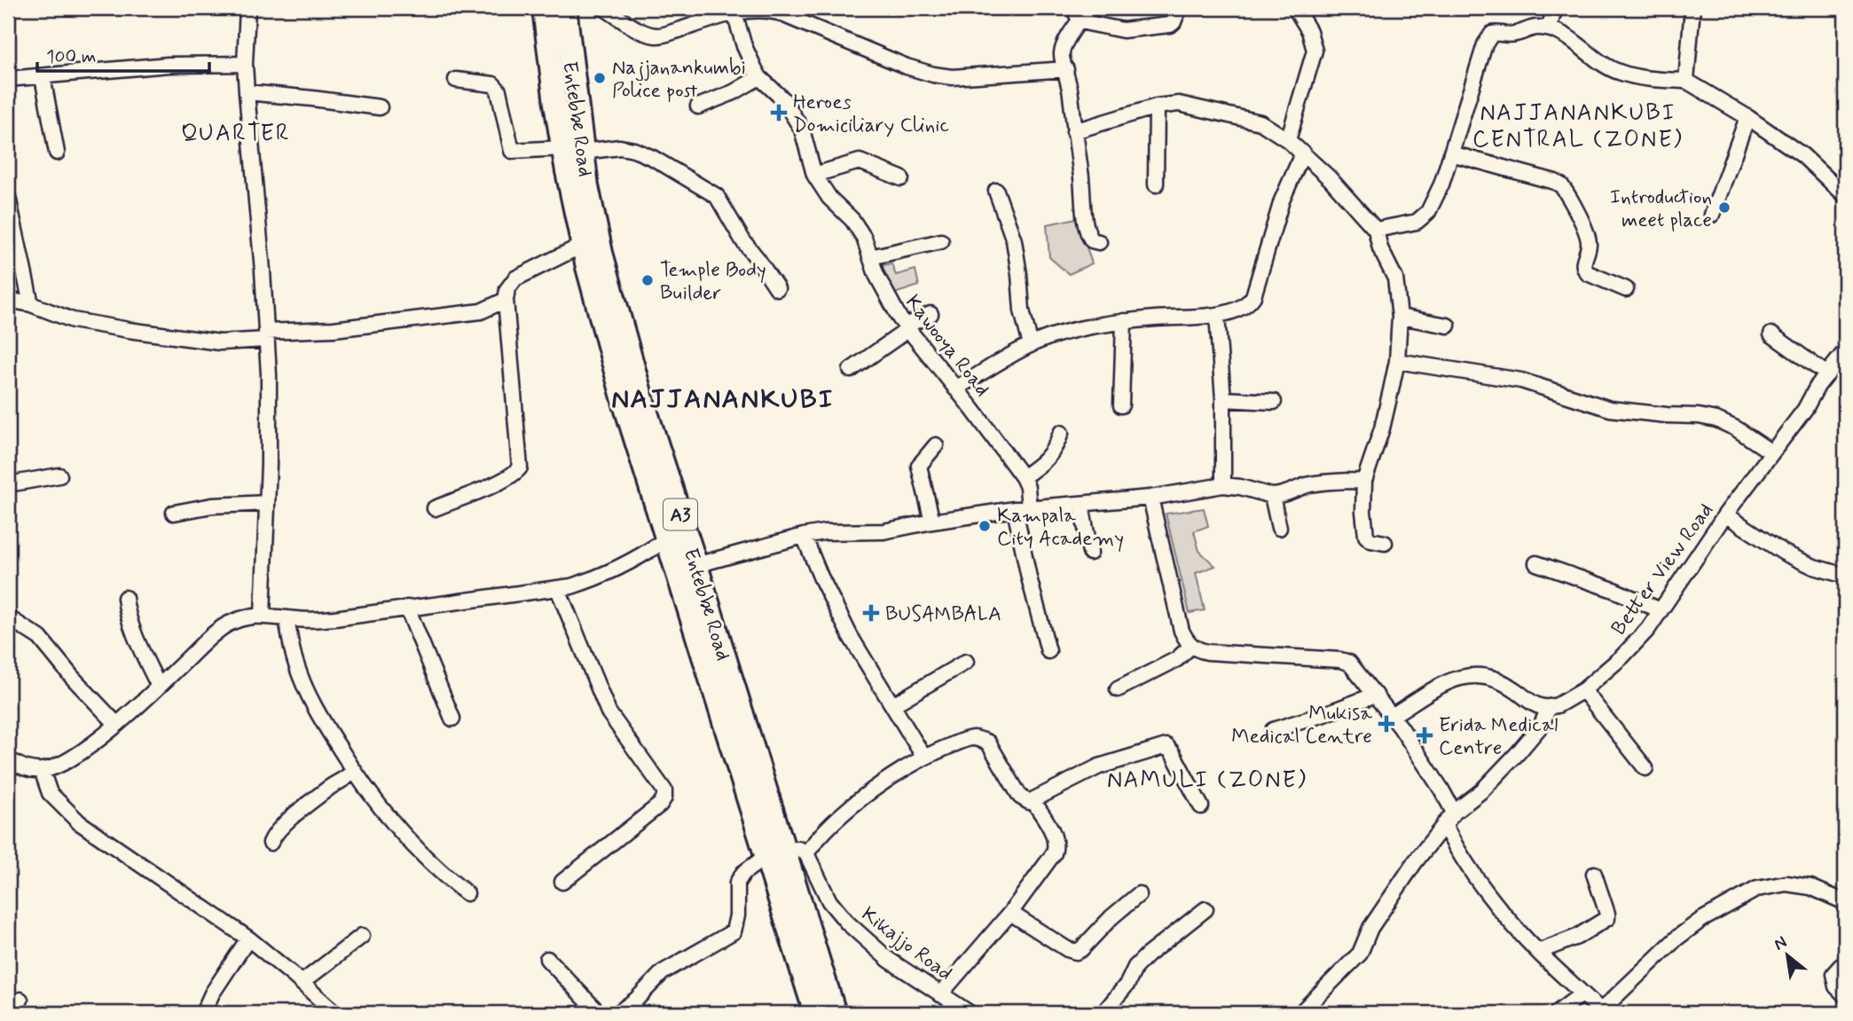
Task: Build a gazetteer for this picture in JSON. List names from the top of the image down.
{
  "streets": {
    "main road": ["Entebbe Road", "A3"],
    "street": ["Kawooya Road", "Better View Road", "Kikajjo Road"]
  },
  "districts": [
    "NAJJANANKUBI CENTRAL (ZONE)",
    "QUARTER",
    "NAJJANANKUBI",
    "NAMULI (ZONE)"
  ],
  "places": {
    "other": [
      "Najjanankumbi Police post",
      "Introduction meet place",
      "Temple Body Builder",
      "Kampala City Academy"
    ],
    "health": [
      "Heroes Domiciliary Clinic",
      "BUSAMBALA",
      "Mukisa Medical Centre",
      "Erida Medical Centre"
    ]
  },
  "scale_bar": "100 m",
  "north": "top left"
}
